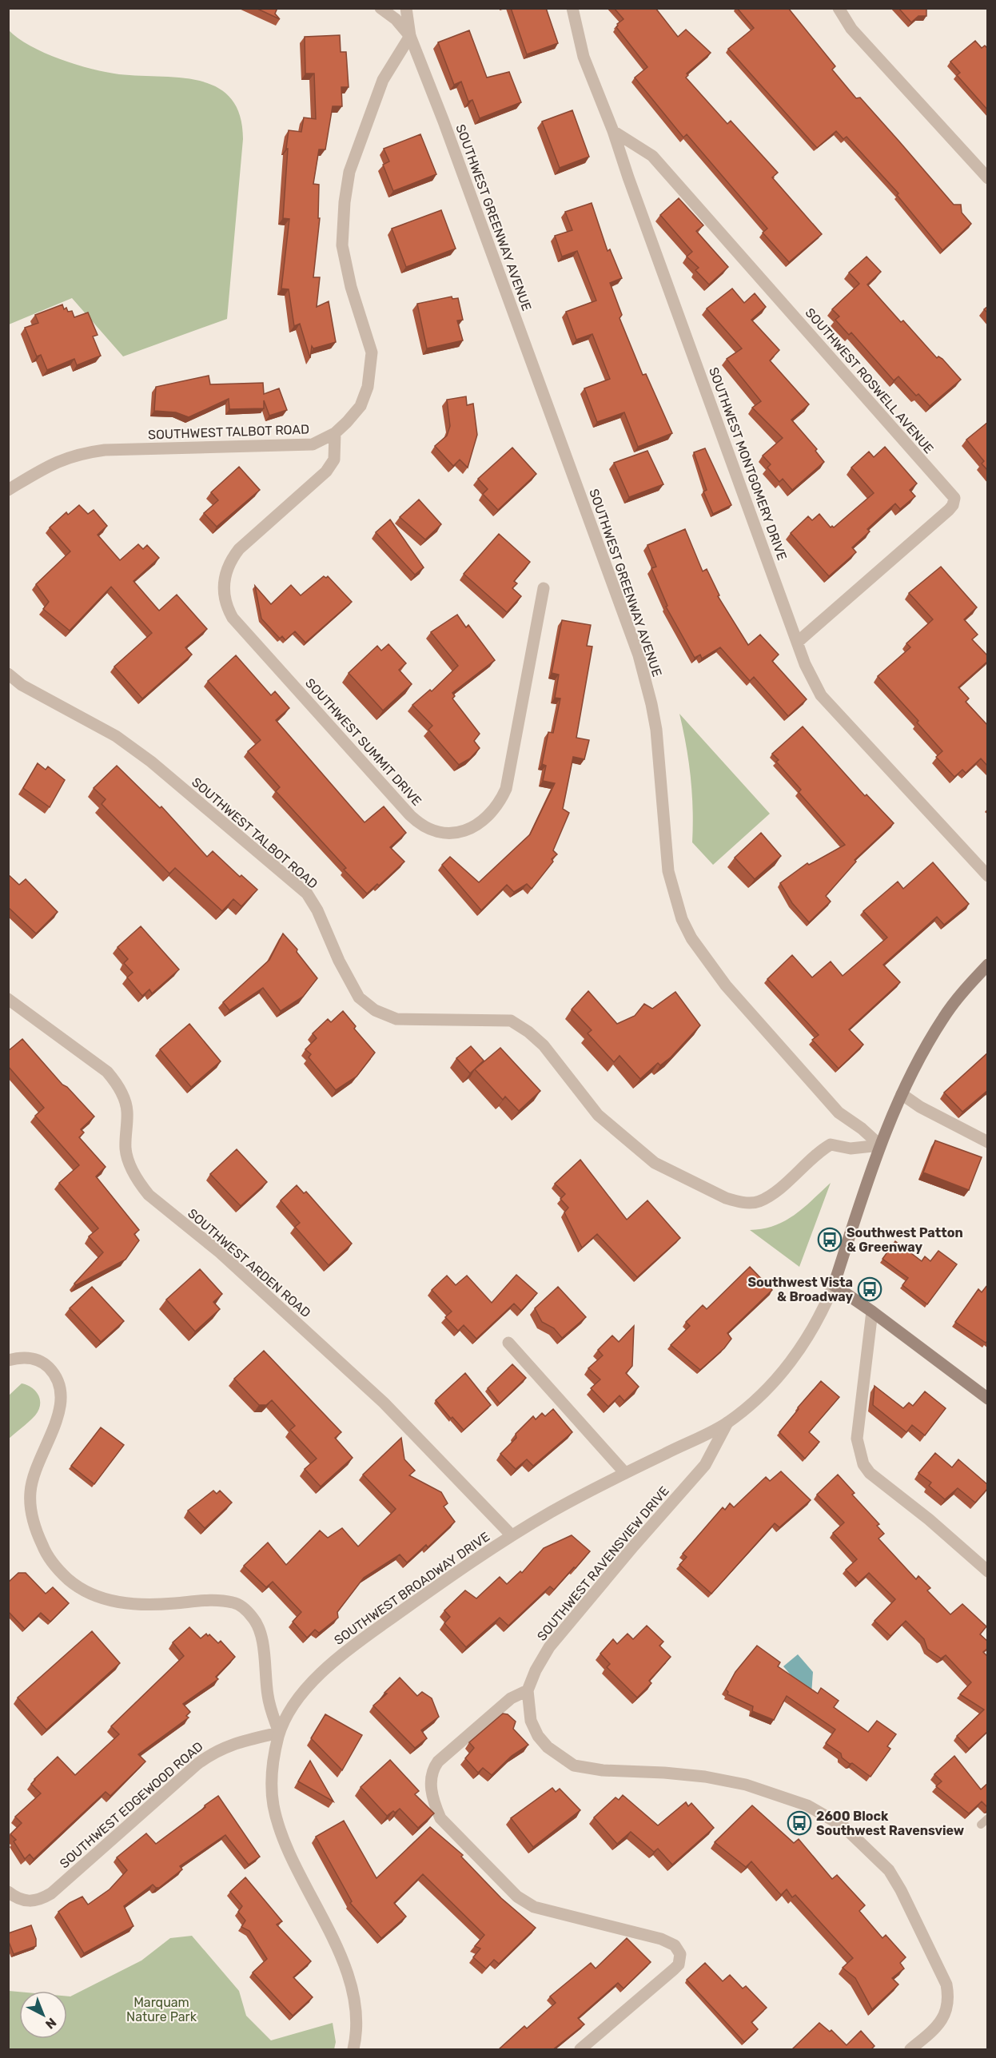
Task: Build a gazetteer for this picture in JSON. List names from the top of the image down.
{
  "streets": {
    "street": [
      "SOUTHWEST GREENWAY AVENUE",
      "SOUTHWEST ROSWELL AVENUE",
      "SOUTHWEST TALBOT ROAD",
      "SOUTHWEST MONTGOMERY DRIVE",
      "SOUTHWEST SUMMIT DRIVE",
      "SOUTHWEST ARDEN ROAD",
      "SOUTHWEST RAVENSVIEW DRIVE",
      "SOUTHWEST BROADWAY DRIVE",
      "SOUTHWEST EDGEWOOD ROAD"
    ]
  },
  "crossings": [
    ["SOUTHWEST GREENWAY AVENUE", "SOUTHWEST TALBOT ROAD"],
    ["SOUTHWEST ROSWELL AVENUE", "SOUTHWEST MONTGOMERY DRIVE"],
    ["SOUTHWEST TALBOT ROAD", "SOUTHWEST SUMMIT DRIVE"],
    ["SOUTHWEST ARDEN ROAD", "SOUTHWEST BROADWAY DRIVE"],
    ["SOUTHWEST RAVENSVIEW DRIVE", "SOUTHWEST BROADWAY DRIVE"],
    ["SOUTHWEST BROADWAY DRIVE", "SOUTHWEST EDGEWOOD ROAD"]
  ],
  "parks": ["Marquam Nature Park"],
  "places": {
    "bus stop": ["Southwest Patton & Greenway", "Southwest Vista & Broadway", "2600 Block Southwest Ravensview"]
  },
  "north": "bottom right"
}
